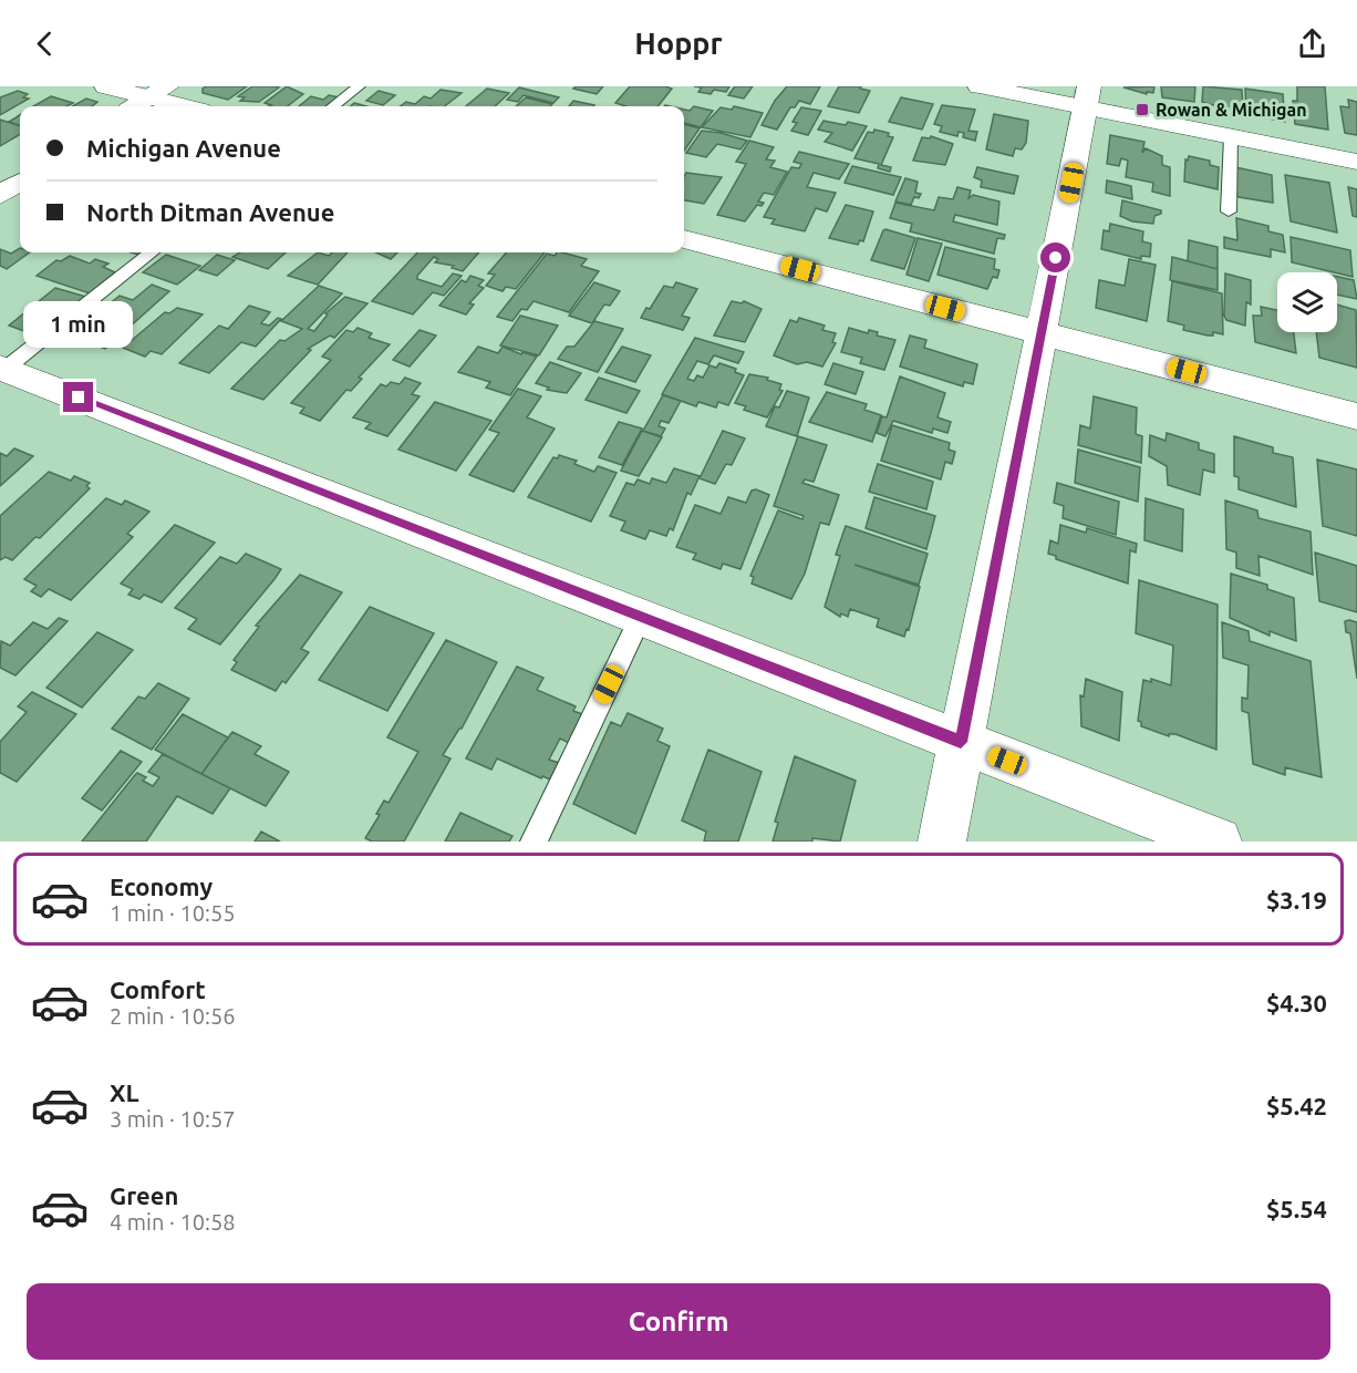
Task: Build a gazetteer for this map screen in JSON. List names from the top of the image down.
{
  "places": {
    "transit": ["Rowan & Michigan"]
  },
  "page": {
    "header": "Hoppr",
    "banner": ["Michigan Avenue", "North Ditman Avenue"],
    "bubble": "1 min",
    "list": [
      {
        "name": "Economy",
        "note": "1 min · 10:55",
        "value": "$3.19"
      },
      {
        "name": "Comfort",
        "note": "2 min · 10:56",
        "value": "$4.30"
      },
      {
        "name": "XL",
        "note": "3 min · 10:57",
        "value": "$5.42"
      },
      {
        "name": "Green",
        "note": "4 min · 10:58",
        "value": "$5.54"
      }
    ],
    "buttons": "Confirm"
  }
}
